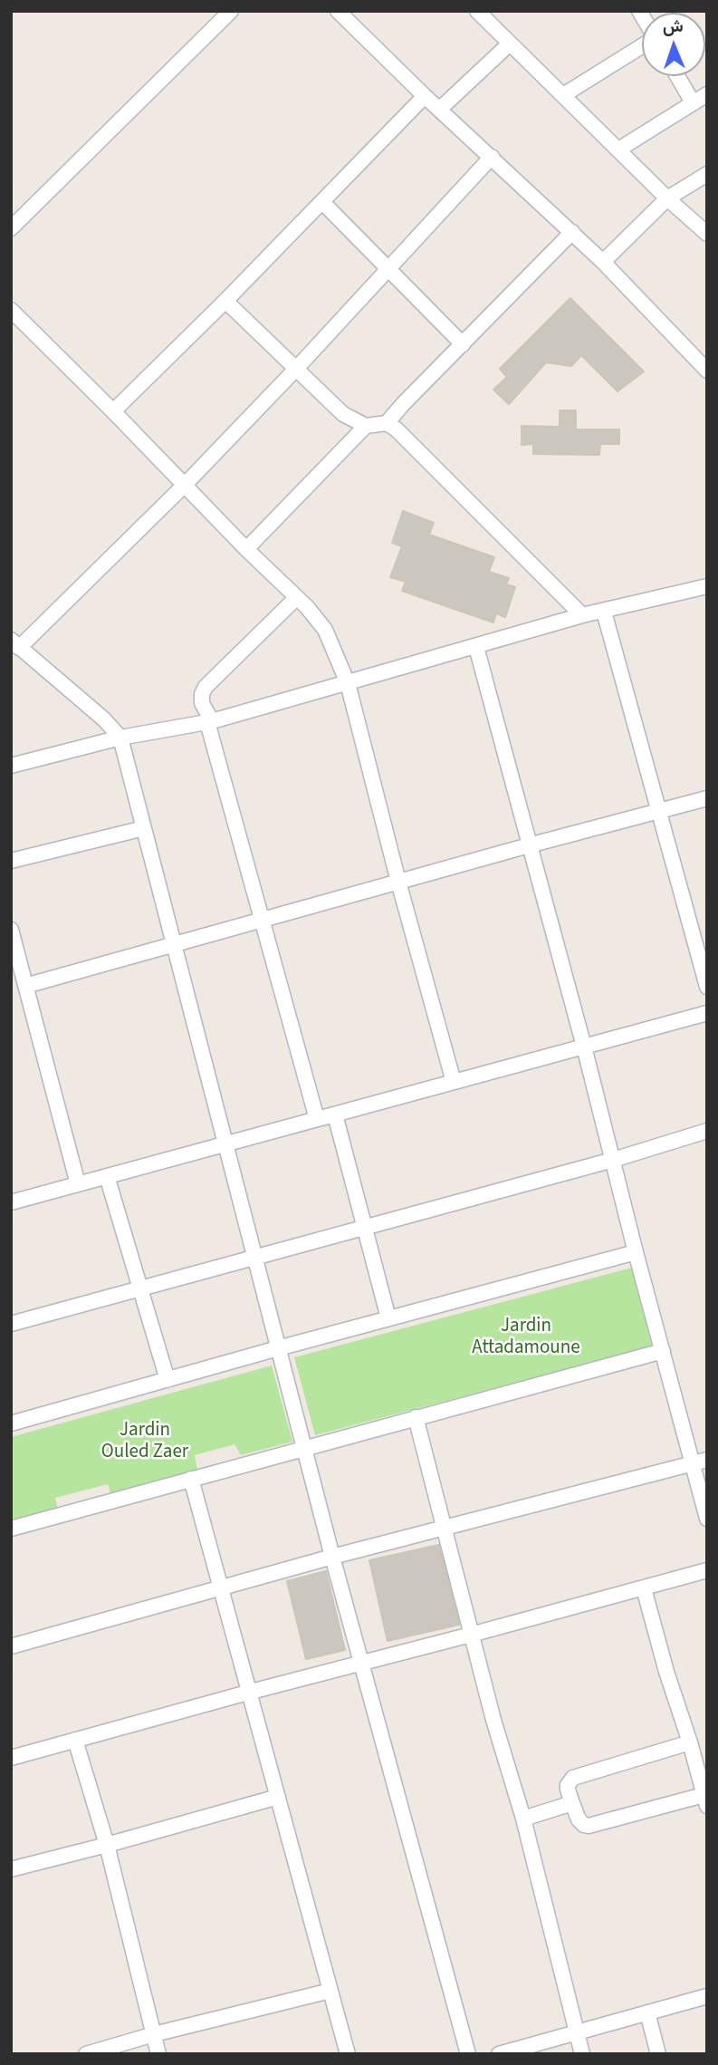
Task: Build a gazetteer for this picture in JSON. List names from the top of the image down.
{
  "parks": ["Jardin Attadamoune", "Jardin Ouled Zaer"],
  "north": "top"
}
